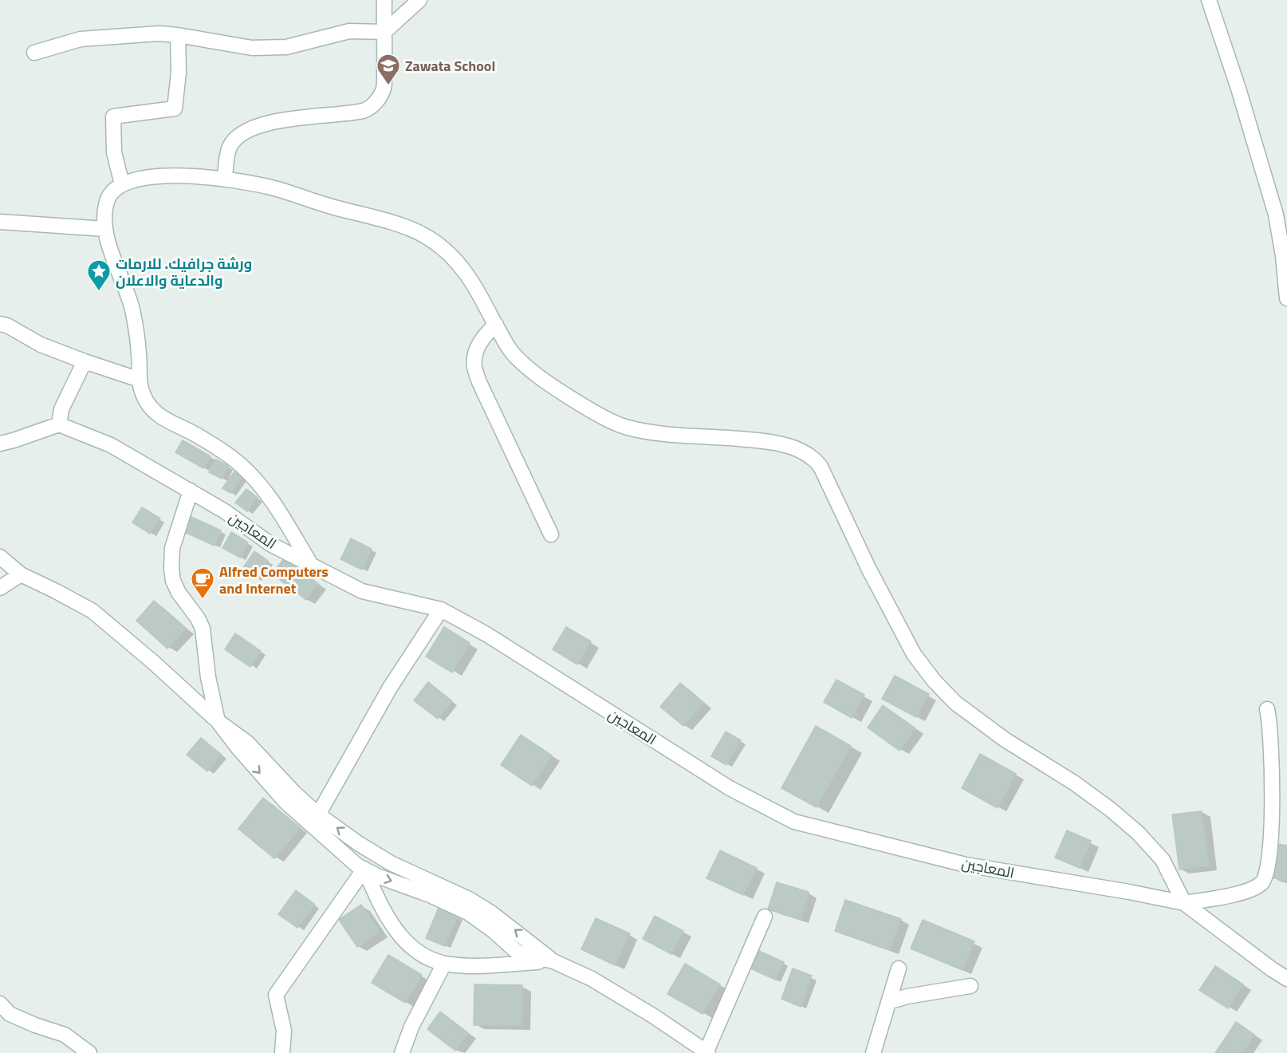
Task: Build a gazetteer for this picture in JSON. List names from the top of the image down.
{
  "streets": {
    "street": ["المعاجين"]
  },
  "places": {
    "school or university": ["Zawata School"],
    "place": ["ورشة جرافيك. للارمات والدعاية والاعلان"],
    "cafe": ["Alfred Computers and Internet"]
  }
}
